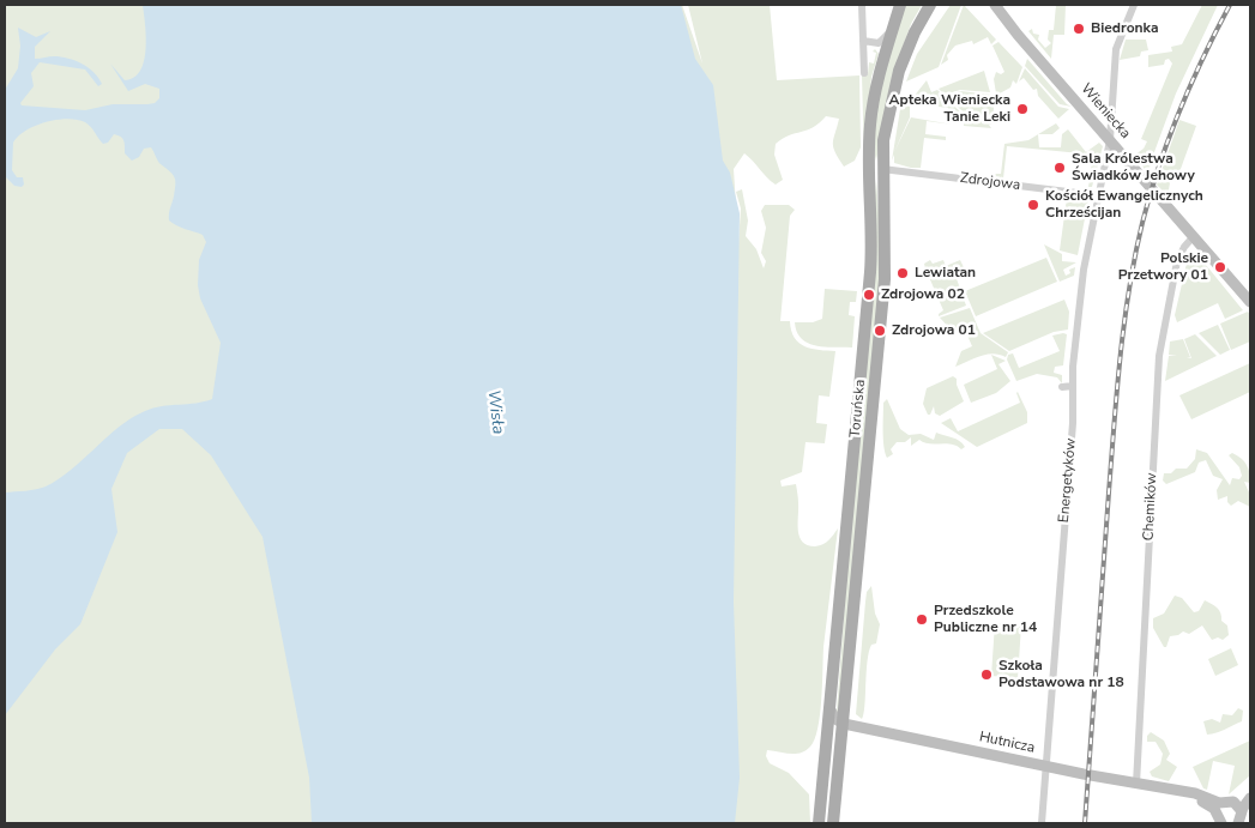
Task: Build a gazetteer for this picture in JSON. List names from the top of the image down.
{
  "streets": {
    "main road": ["Toruńska"],
    "street": [
      "Wieniecka",
      "Zdrojowa",
      "Energetyków",
      "Chemików",
      "Hutnicza"
    ]
  },
  "crossings": [
    ["Wieniecka", "Energetyków"],
    ["Wieniecka", "Chemików"],
    ["Zdrojowa", "Toruńska"],
    ["Zdrojowa", "Energetyków"],
    ["Toruńska", "Hutnicza"],
    ["Energetyków", "Hutnicza"],
    ["Chemików", "Hutnicza"]
  ],
  "water": ["Wisła"],
  "places": [
    "Biedronka",
    "Apteka Wieniecka Tanie Leki",
    "Sala Królestwa Świadków Jehowy",
    "Kościół Ewangelicznych Chrześcijan",
    "Polskie Przetwory 01",
    "Lewiatan",
    "Zdrojowa 02",
    "Zdrojowa 01",
    "Przedszkole Publiczne nr 14",
    "Szkoła Podstawowa nr 18"
  ]
}
